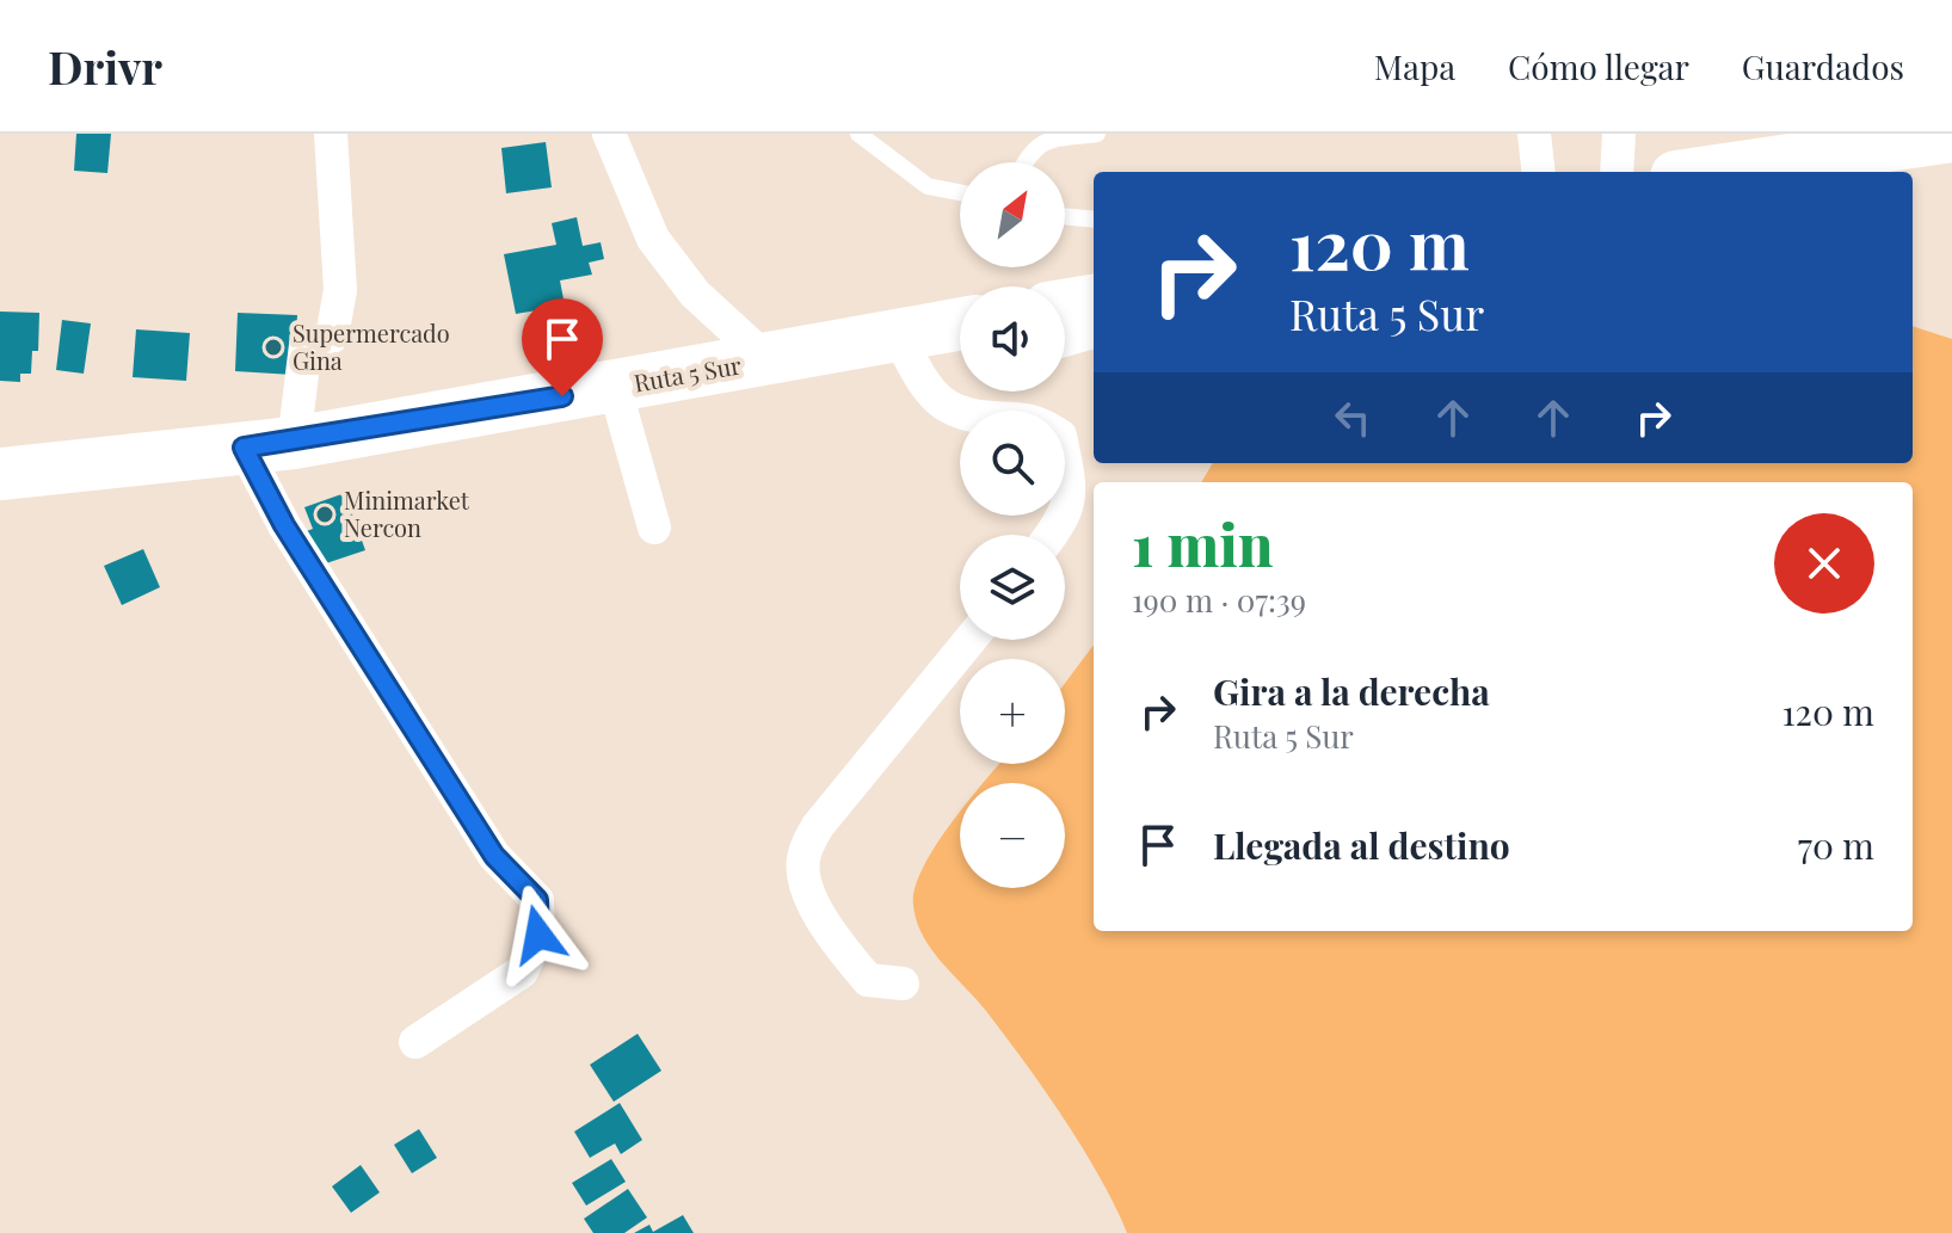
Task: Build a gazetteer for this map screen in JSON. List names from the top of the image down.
{
  "streets": {
    "highway": ["Ruta 5 Sur"]
  },
  "places": ["Supermercado Gina", "Minimarket Nercon"],
  "north": "top right",
  "page": {
    "header": "Drivr",
    "nav": ["Mapa", "Cómo llegar", "Guardados"],
    "map_buttons": ["+", "−"],
    "turn": ["120 m", "Ruta 5 Sur"],
    "heading": ["1 min", "190 m · 07:39"],
    "list": [
      {
        "name": "Gira a la derecha",
        "note": "Ruta 5 Sur",
        "value": "120 m"
      },
      {
        "name": "Llegada al destino",
        "value": "70 m"
      }
    ]
  }
}
